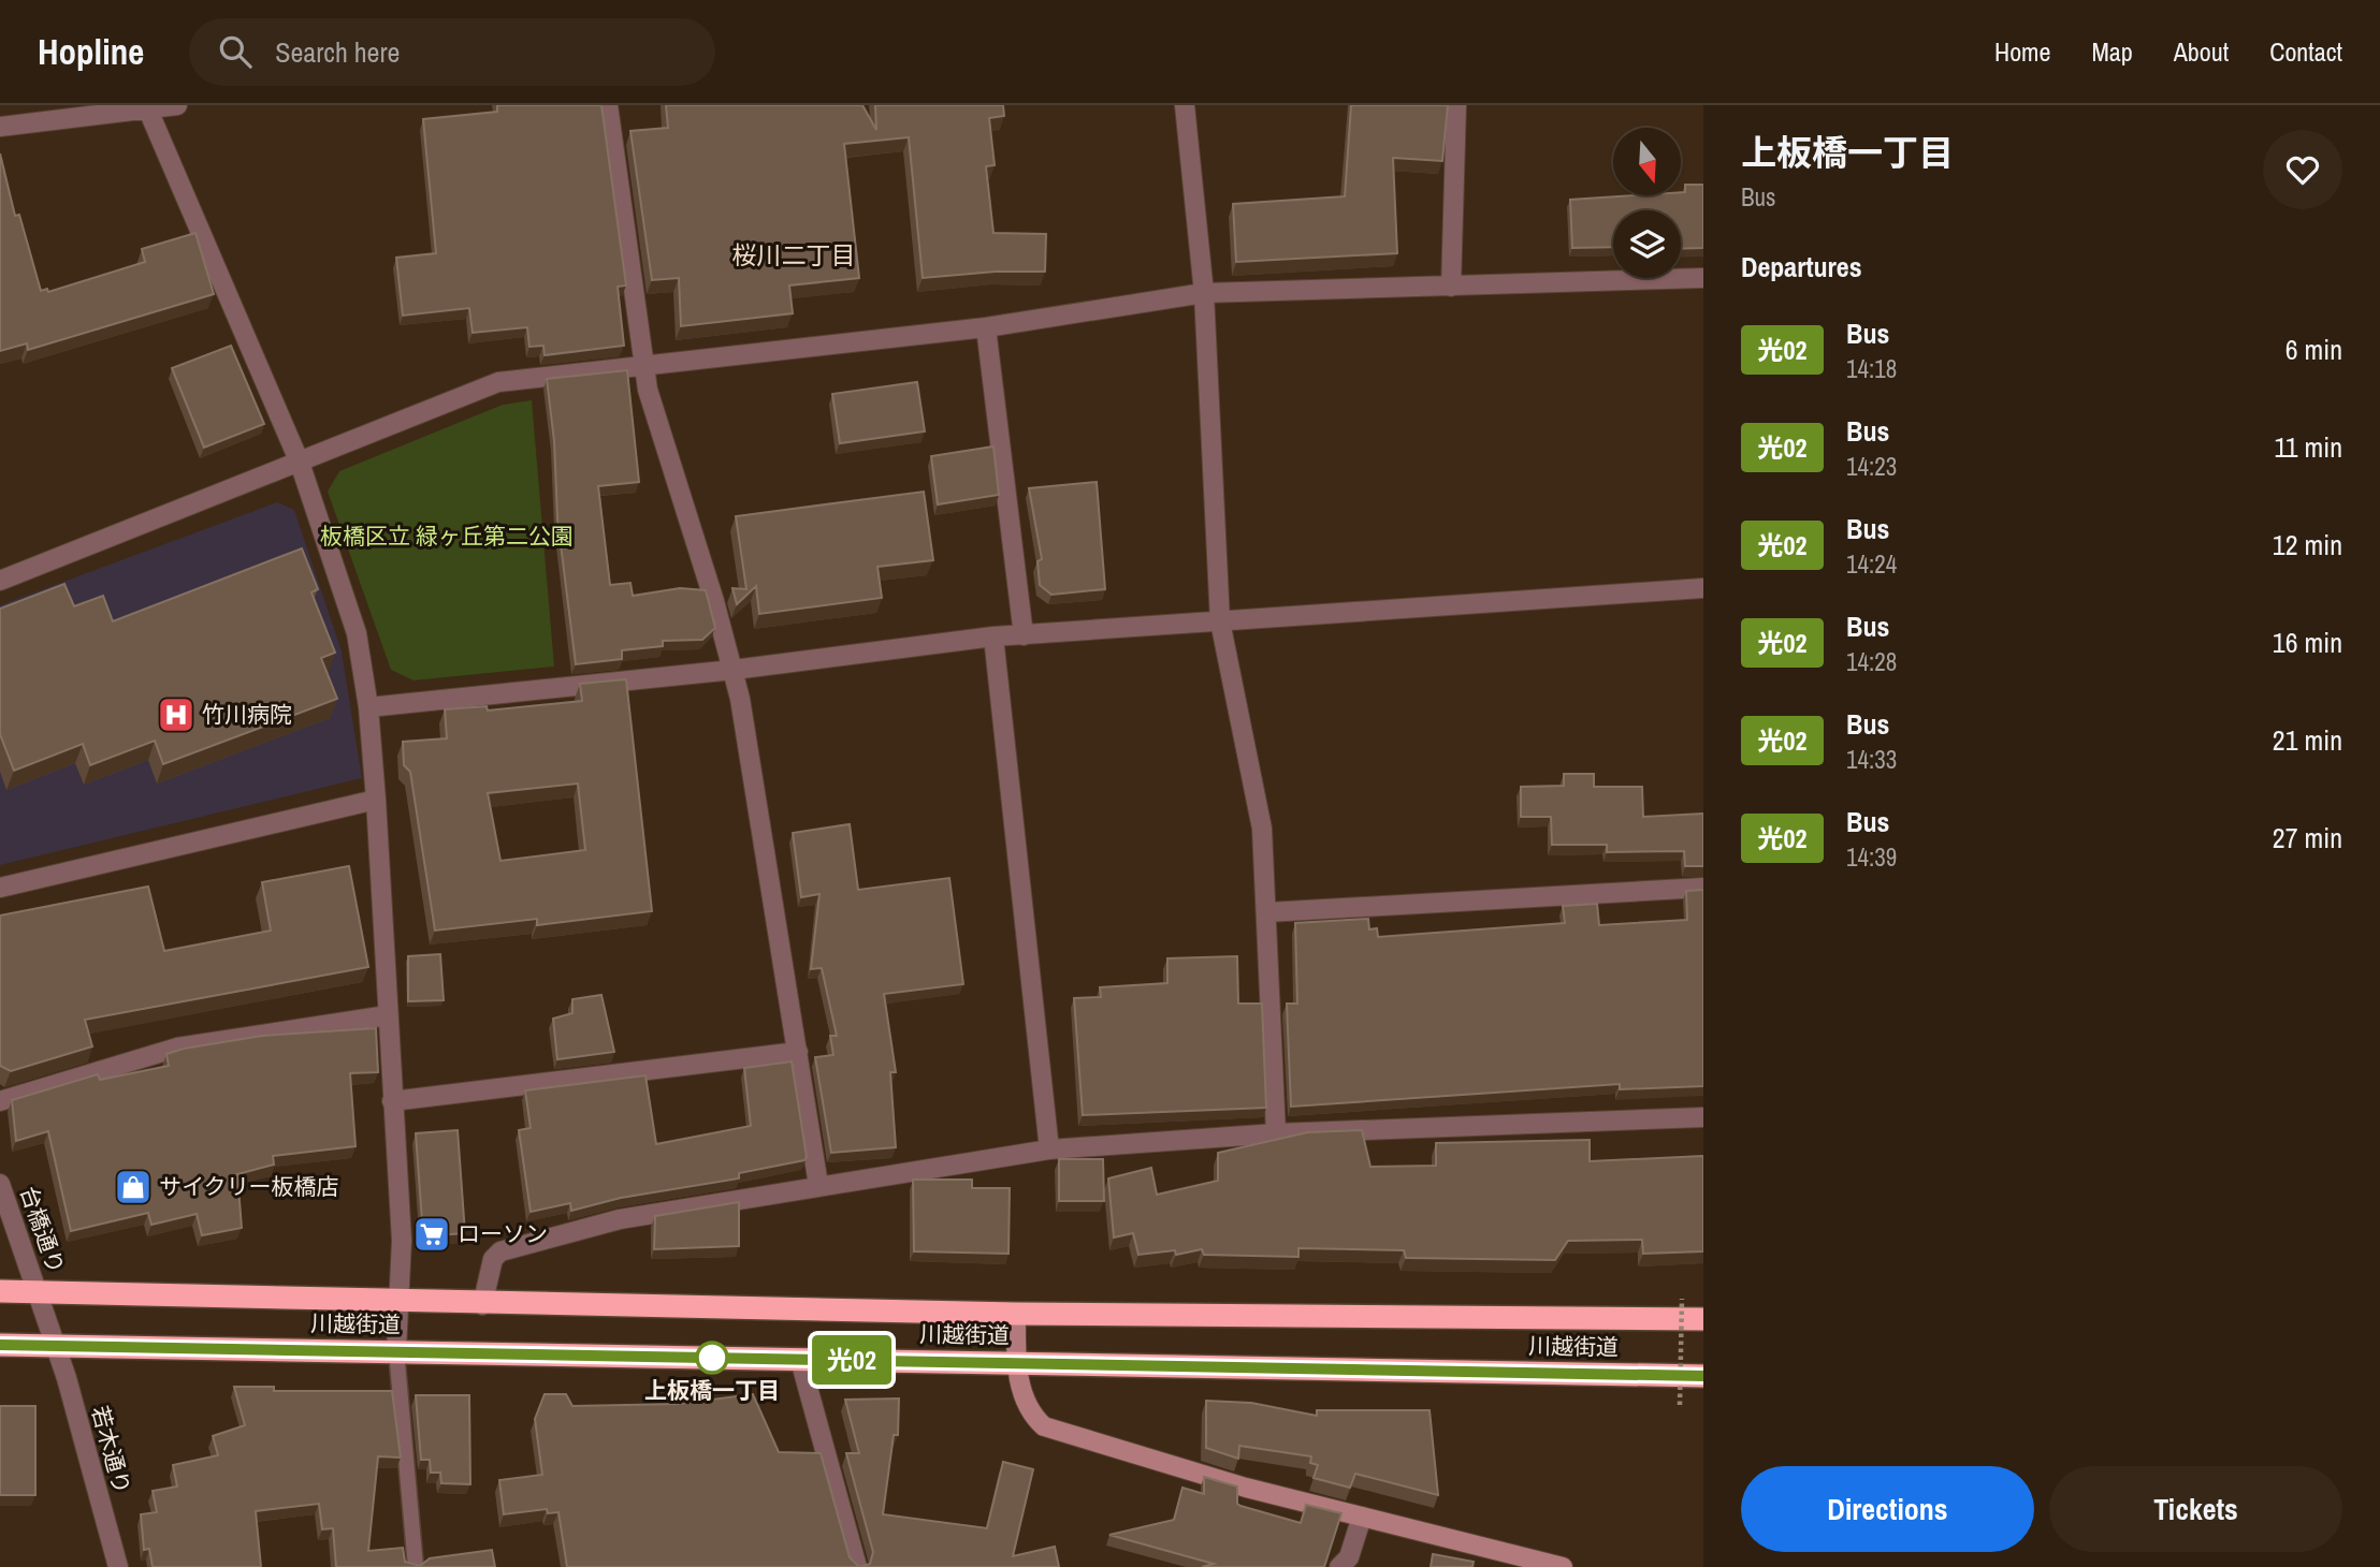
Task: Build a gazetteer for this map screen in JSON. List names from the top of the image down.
{
  "streets": {
    "highway": ["川越街道"],
    "street": ["台橋通り", "若木通り"]
  },
  "crossings": [
    ["台橋通り", "川越街道"],
    ["台橋通り", "若木通り"],
    ["川越街道", "若木通り"]
  ],
  "districts": ["桜川二丁目"],
  "parks": ["板橋区立 緑ヶ丘第二公園"],
  "places": {
    "hospital": ["竹川病院"],
    "shop": ["サイクリー板橋店"],
    "supermarket": ["ローソン"],
    "other": ["上板橋一丁目"]
  },
  "lines": ["bus line 光02"],
  "north": "bottom",
  "page": {
    "header": "Hopline",
    "search": "Search here",
    "nav": [
      "Home",
      "Map",
      "About",
      "Contact"
    ],
    "on_map": "光02",
    "heading": [
      ["上板橋一丁目", "Bus"],
      "Departures"
    ],
    "list": [
      {
        "mark": "光02",
        "name": "Bus",
        "note": "14:18",
        "value": "6 min"
      },
      {
        "mark": "光02",
        "name": "Bus",
        "note": "14:23",
        "value": "11 min"
      },
      {
        "mark": "光02",
        "name": "Bus",
        "note": "14:24",
        "value": "12 min"
      },
      {
        "mark": "光02",
        "name": "Bus",
        "note": "14:28",
        "value": "16 min"
      },
      {
        "mark": "光02",
        "name": "Bus",
        "note": "14:33",
        "value": "21 min"
      },
      {
        "mark": "光02",
        "name": "Bus",
        "note": "14:39",
        "value": "27 min"
      }
    ],
    "buttons": ["Directions", "Tickets"]
  }
}
